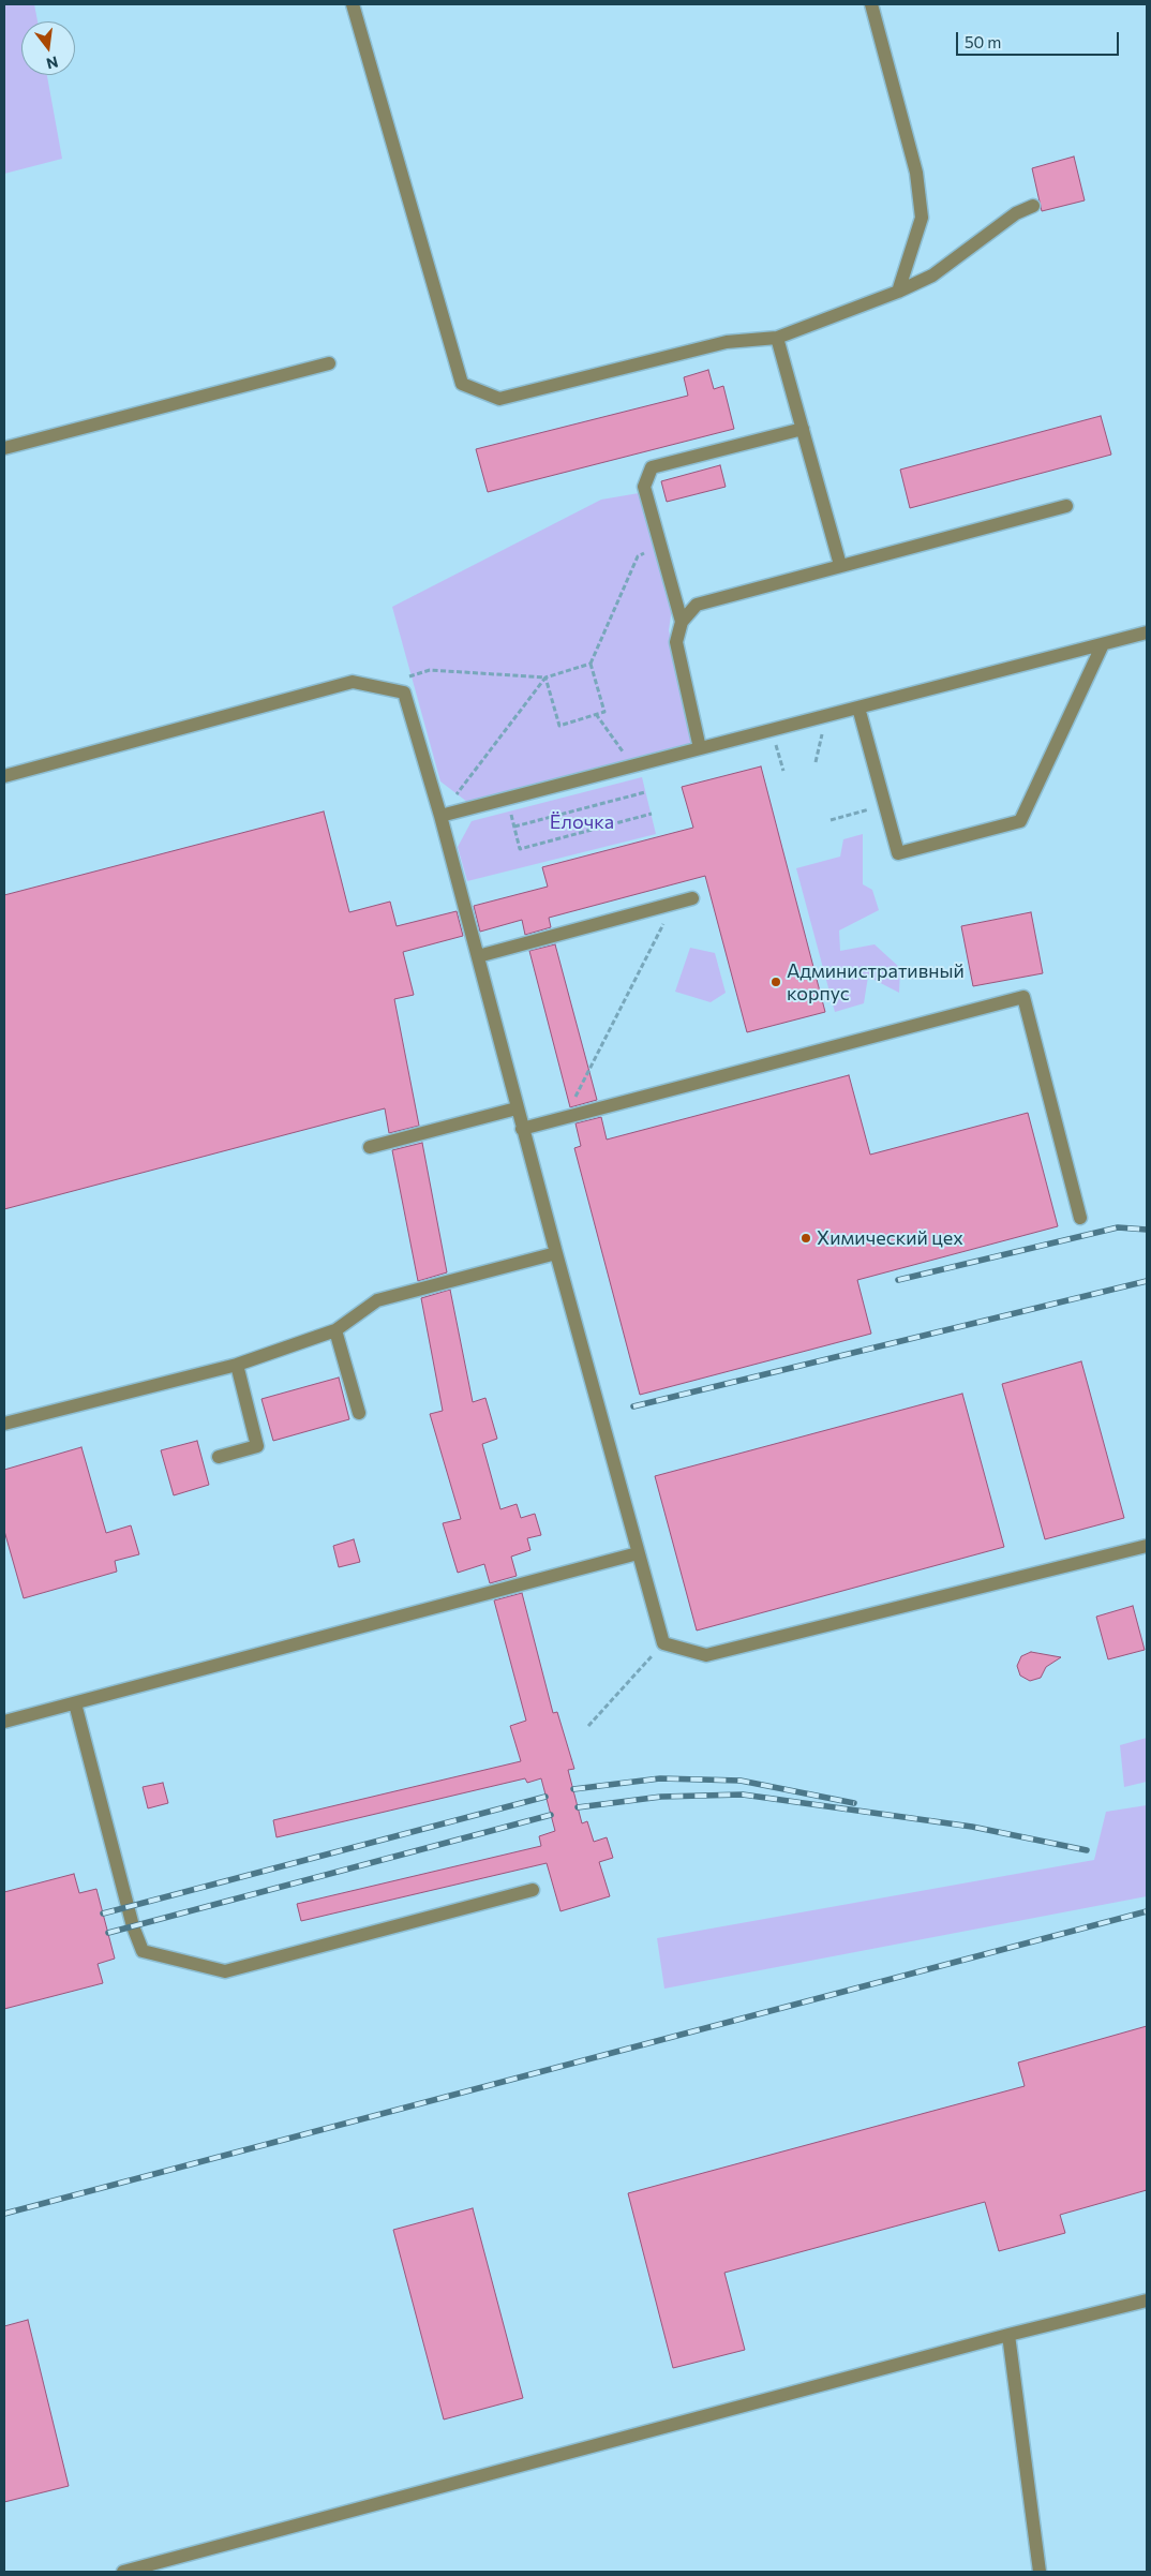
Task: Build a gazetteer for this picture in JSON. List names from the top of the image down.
{
  "parks": ["Ёлочка"],
  "places": ["Административный корпус", "Химический цех"],
  "scale_bar": "50 m",
  "north": "bottom"
}
